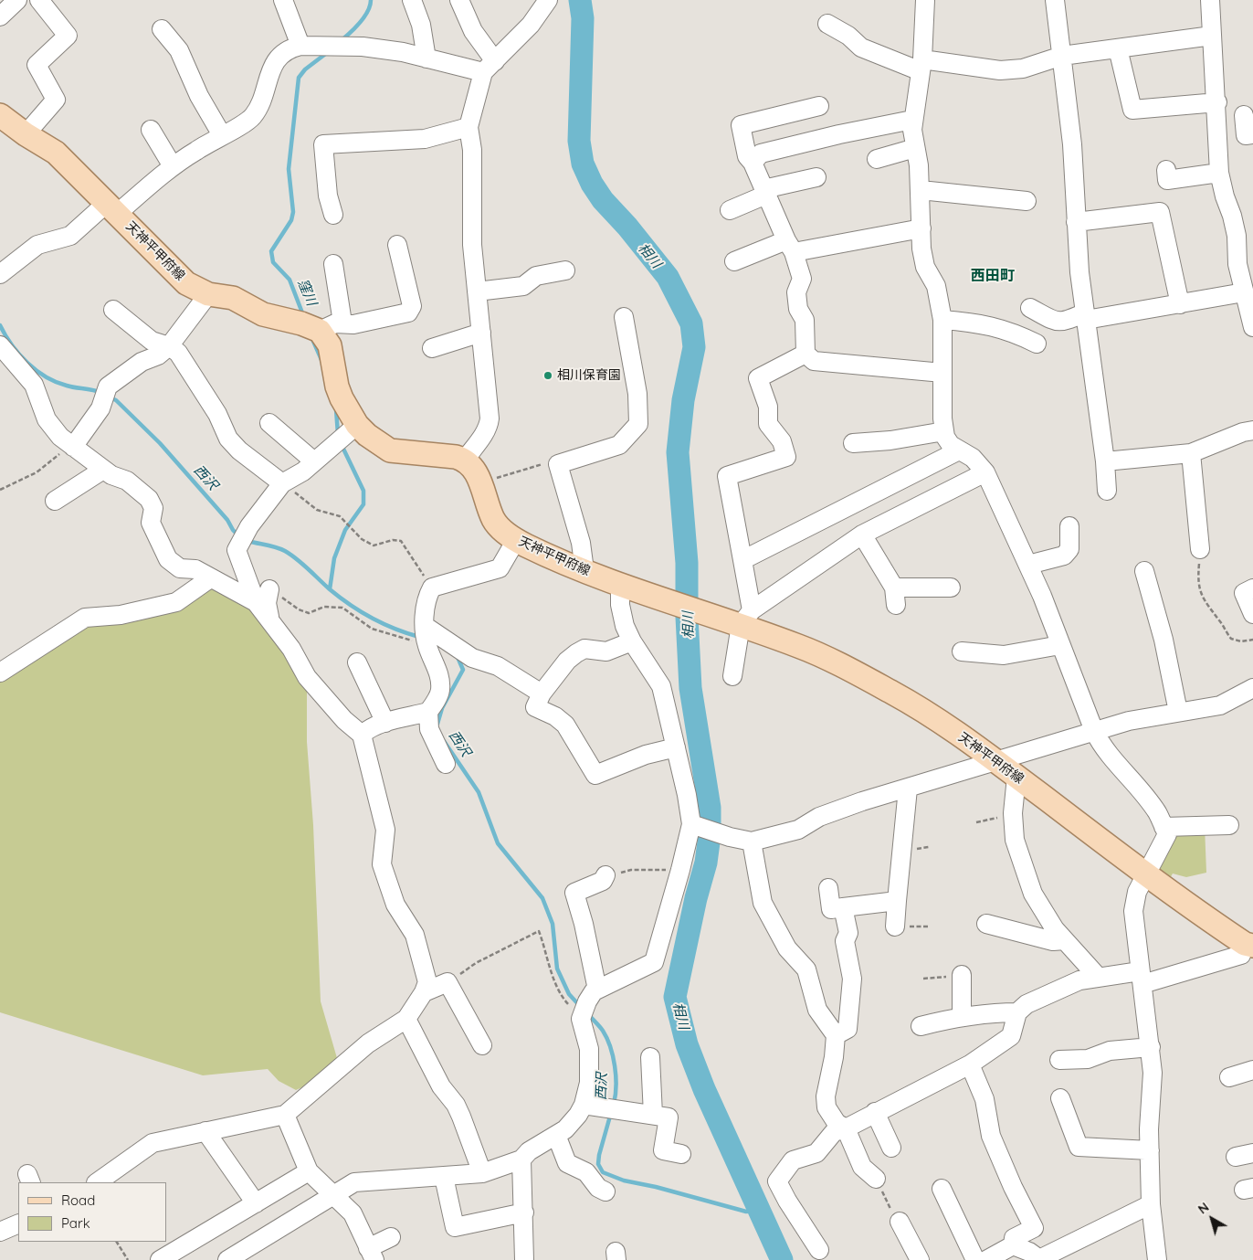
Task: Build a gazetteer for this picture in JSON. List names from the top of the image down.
{
  "streets": {
    "main road": ["天神平甲府線"]
  },
  "districts": ["西田町"],
  "water": ["相川", "窪川", "西沢"],
  "places": ["相川保育園"],
  "legend": ["Road", "Park"],
  "north": "top left"
}
